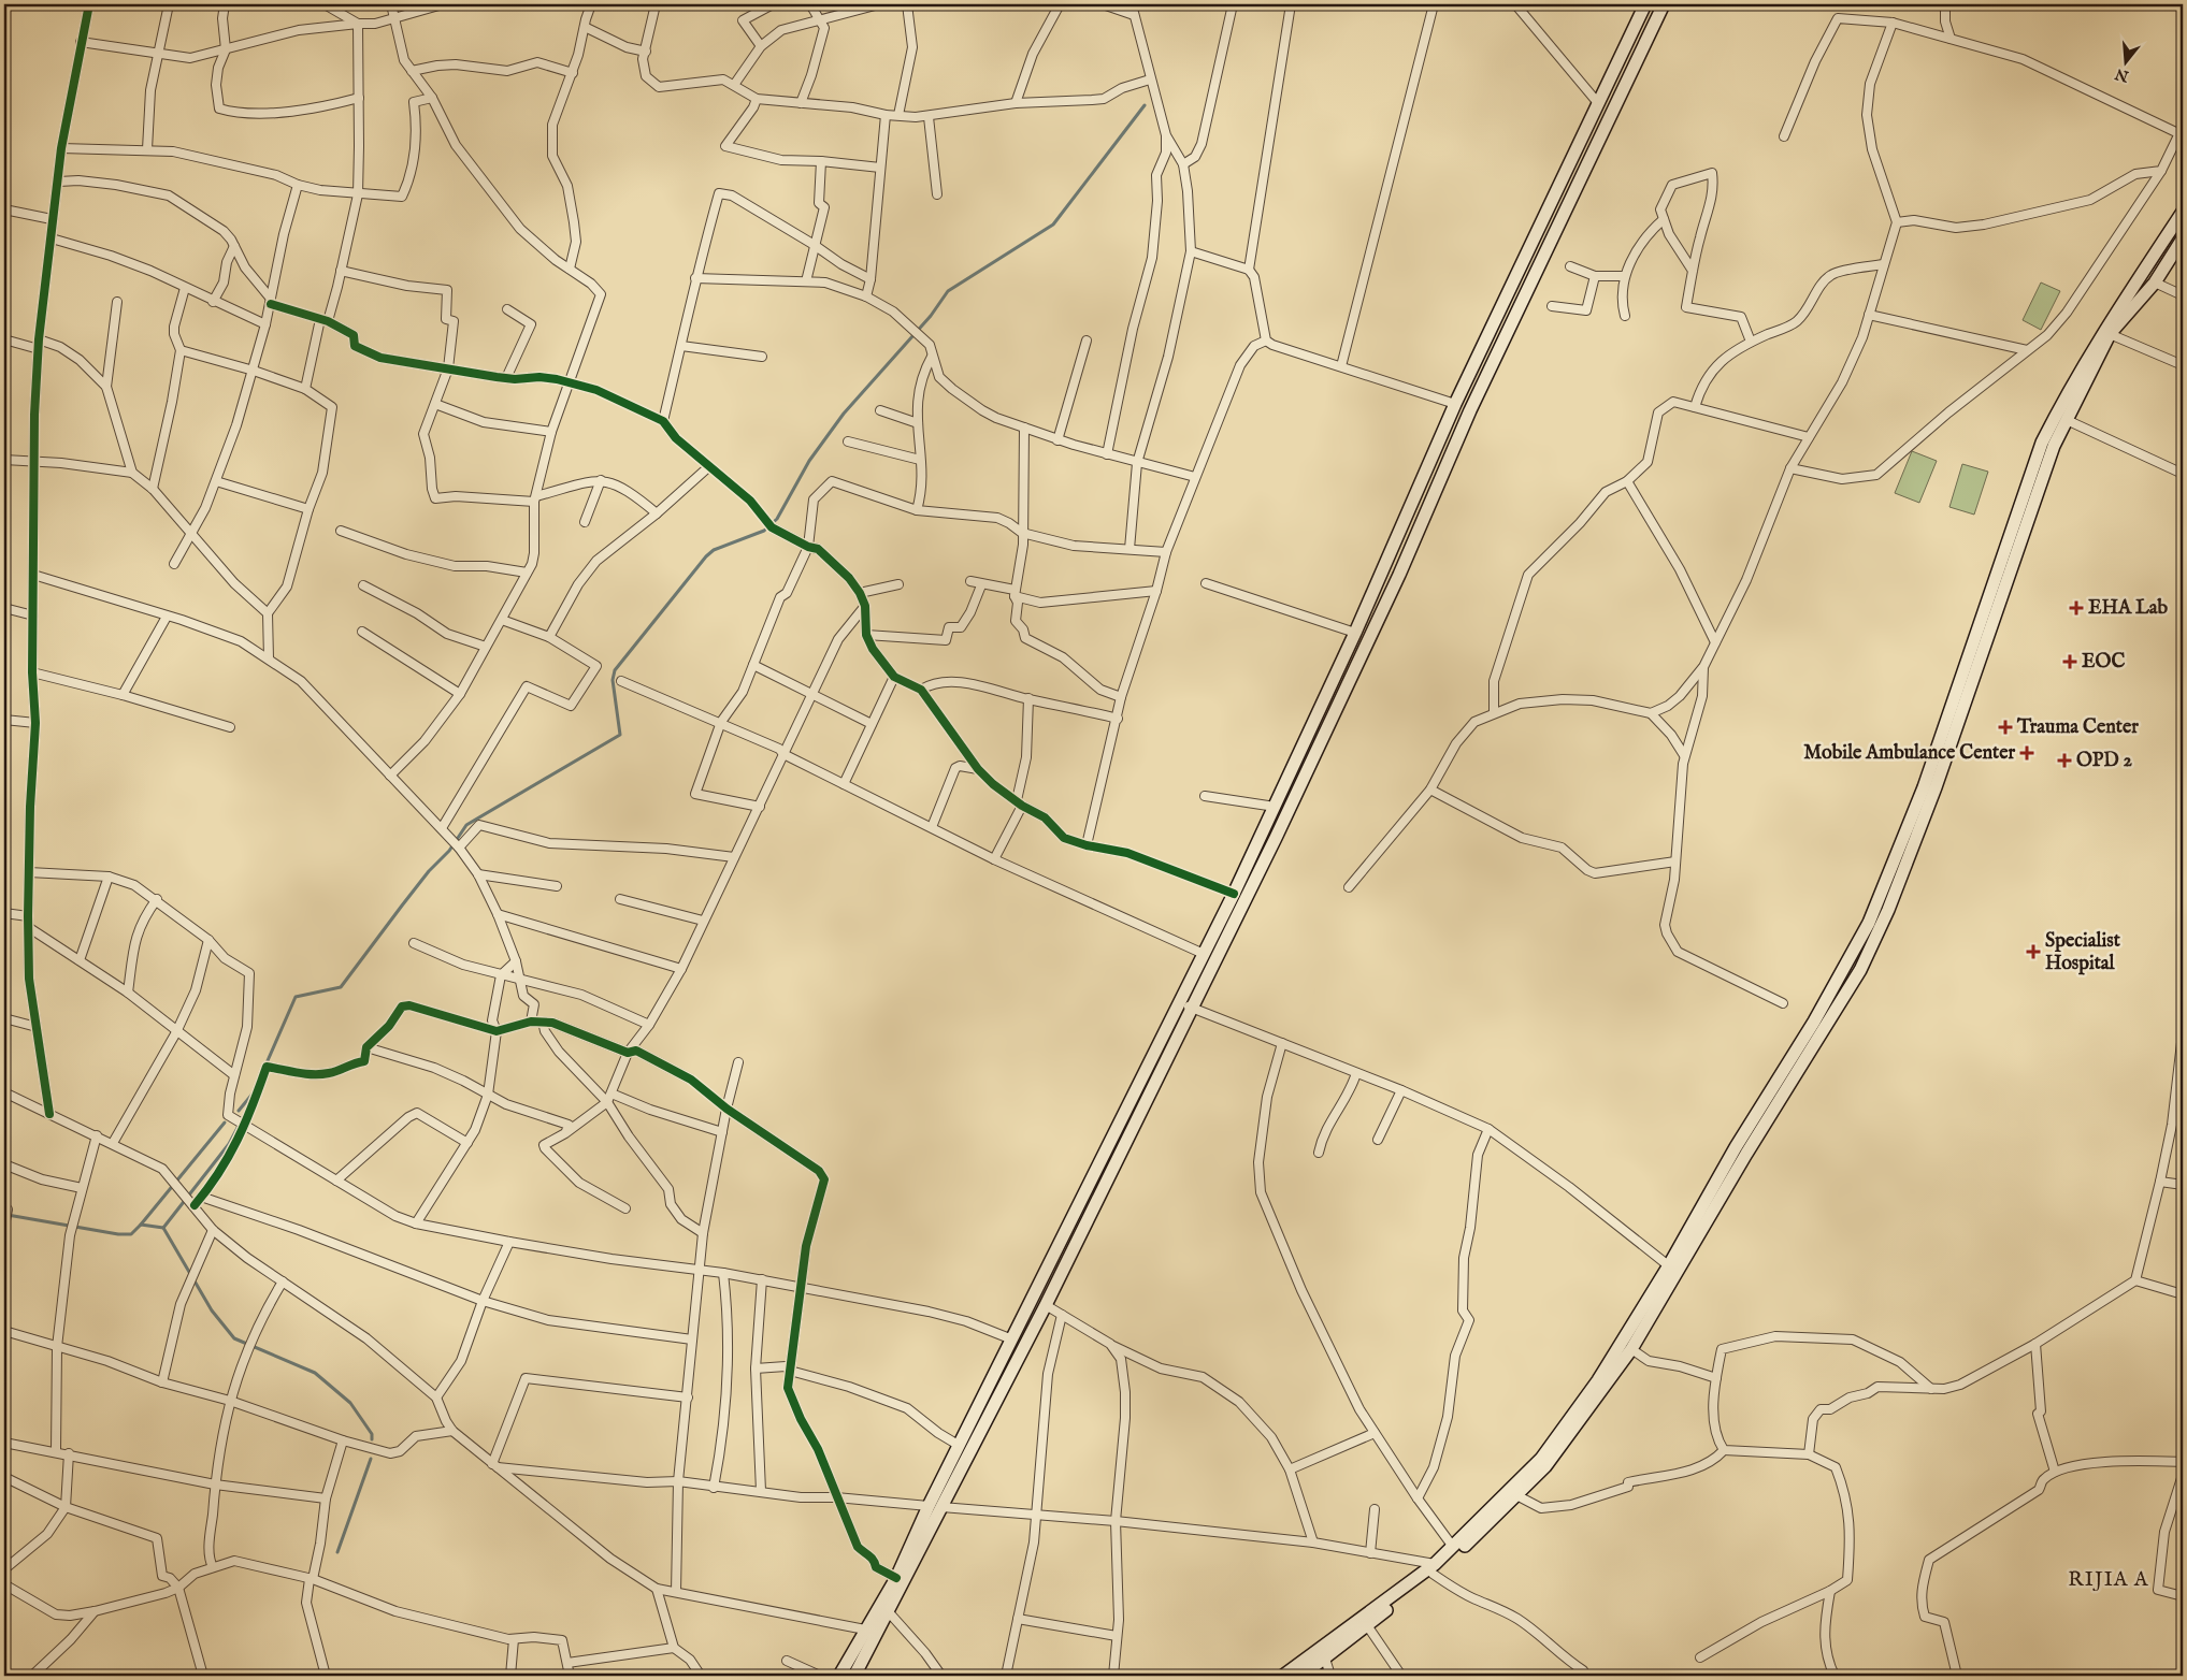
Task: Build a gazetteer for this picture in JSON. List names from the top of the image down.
{
  "districts": ["RIJIA A"],
  "places": {
    "health": [
      "EHA Lab",
      "EOC",
      "Trauma Center",
      "Mobile Ambulance Center",
      "OPD 2",
      "Specialist Hospital"
    ]
  },
  "north": "bottom"
}
